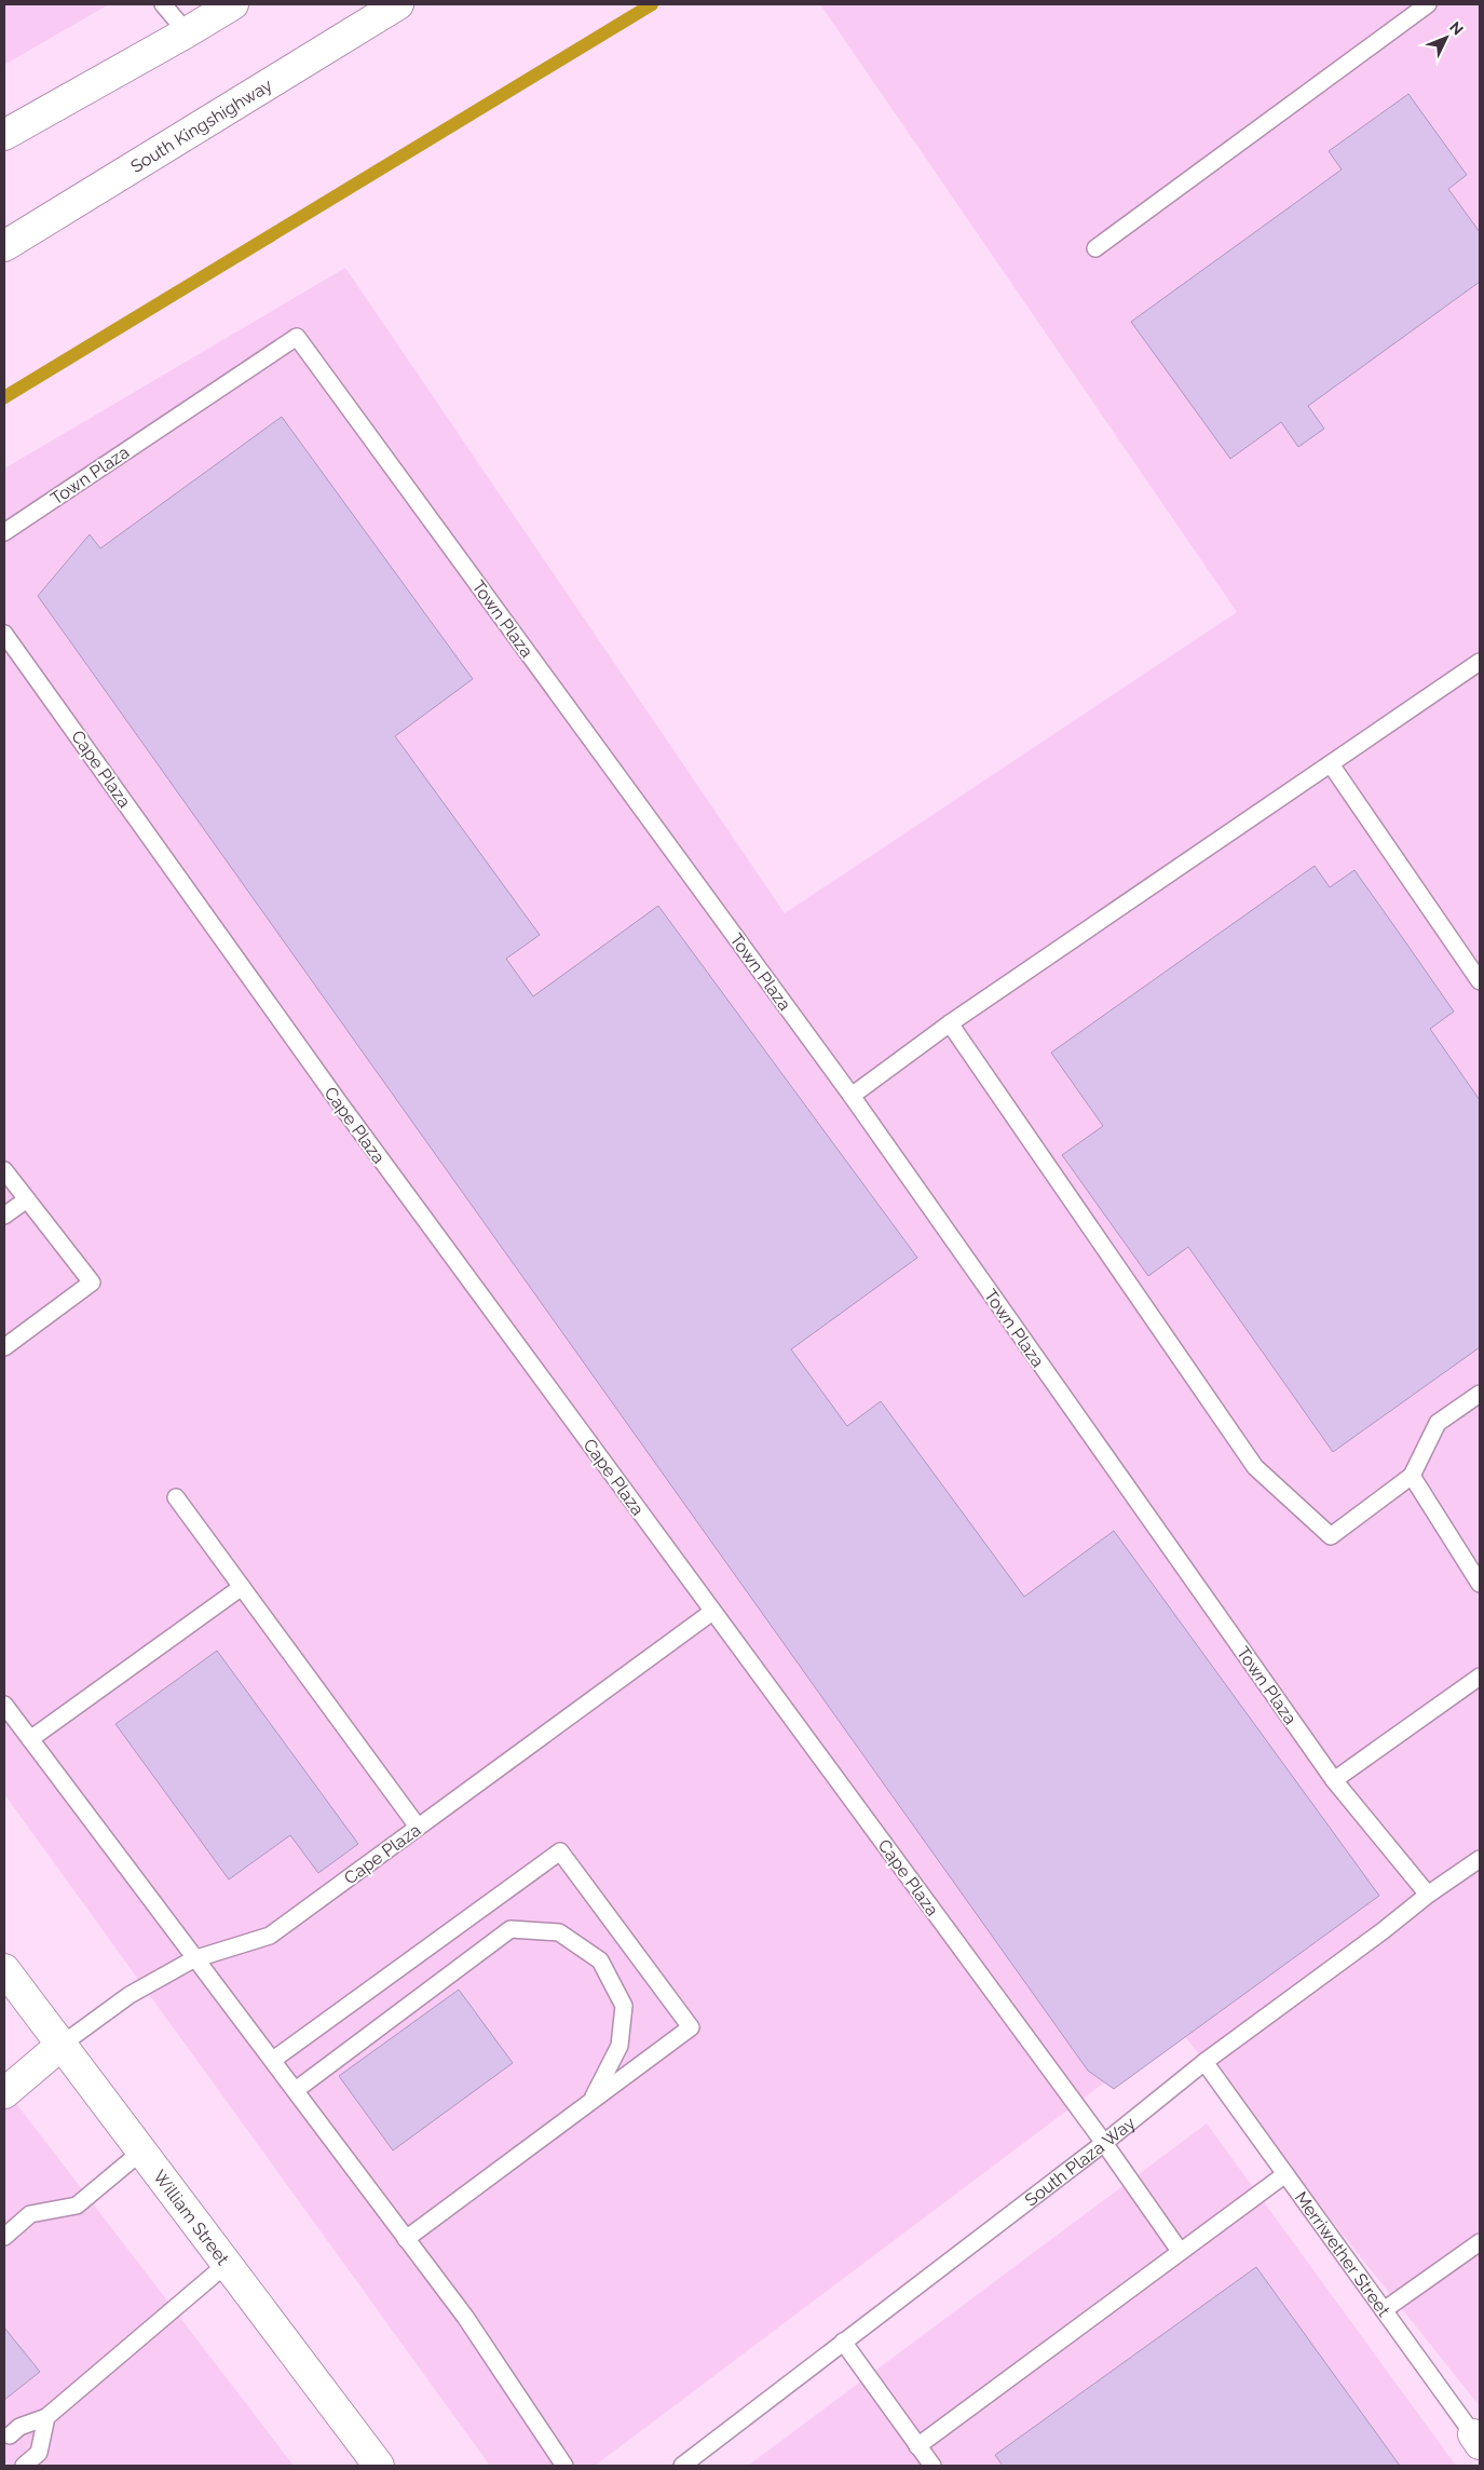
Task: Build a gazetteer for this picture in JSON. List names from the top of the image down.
{
  "streets": {
    "main road": ["South Kingshighway", "William Street"],
    "lane": [
      "Town Plaza",
      "Cape Plaza",
      "South Plaza Way",
      "Merriwether Street"
    ]
  },
  "crossings": [
    ["Town Plaza", "South Plaza Way"],
    ["Cape Plaza", "South Plaza Way"],
    ["Cape Plaza", "William Street"],
    ["South Plaza Way", "Merriwether Street"]
  ],
  "north": "top right"
}
